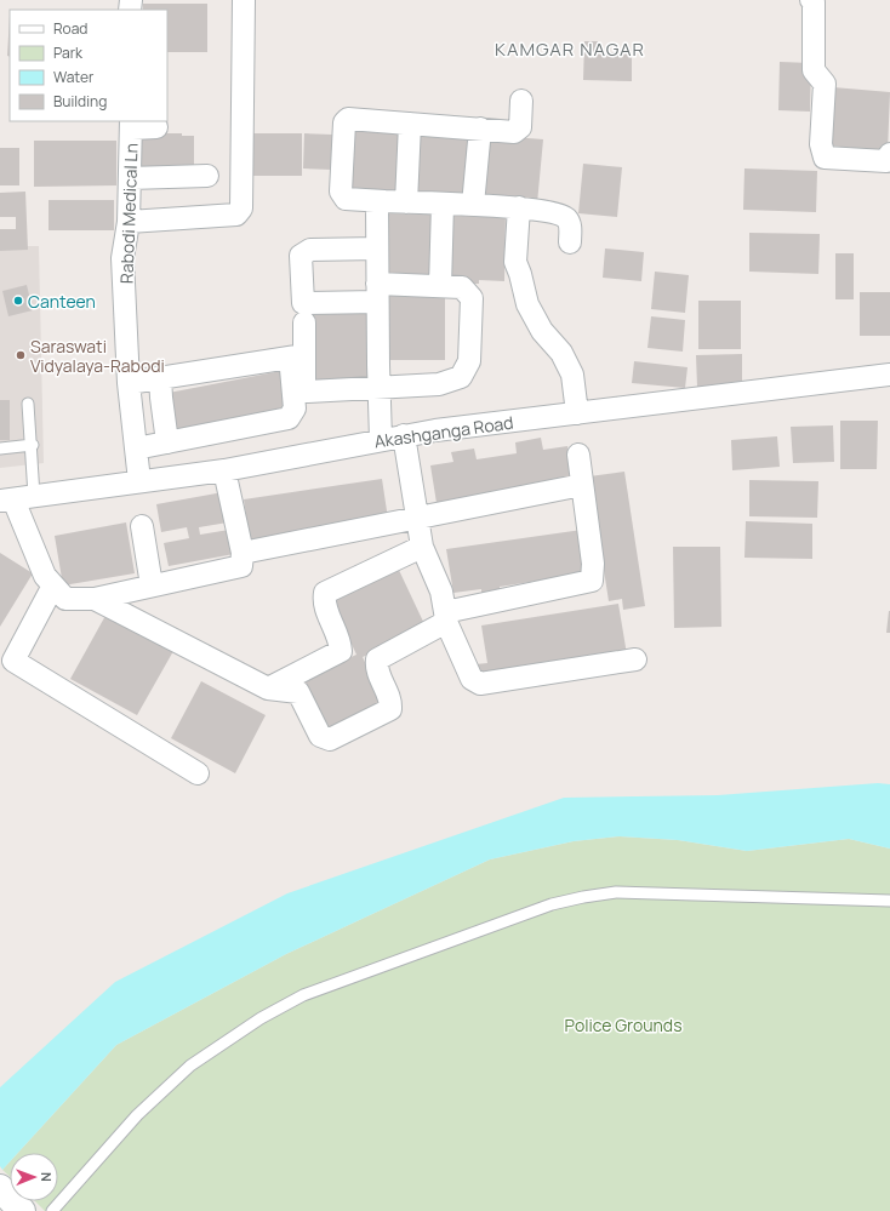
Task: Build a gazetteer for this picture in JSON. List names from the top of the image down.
{
  "streets": {
    "street": ["Rabodi Medical Ln", "Akashganga Road"]
  },
  "crossings": [
    ["Rabodi Medical Ln", "Akashganga Road"]
  ],
  "districts": ["KAMGAR NAGAR"],
  "parks": ["Police Grounds"],
  "places": ["Canteen", "Saraswati Vidyalaya-Rabodi"],
  "legend": [
    "Road",
    "Park",
    "Water",
    "Building"
  ],
  "north": "right"
}
